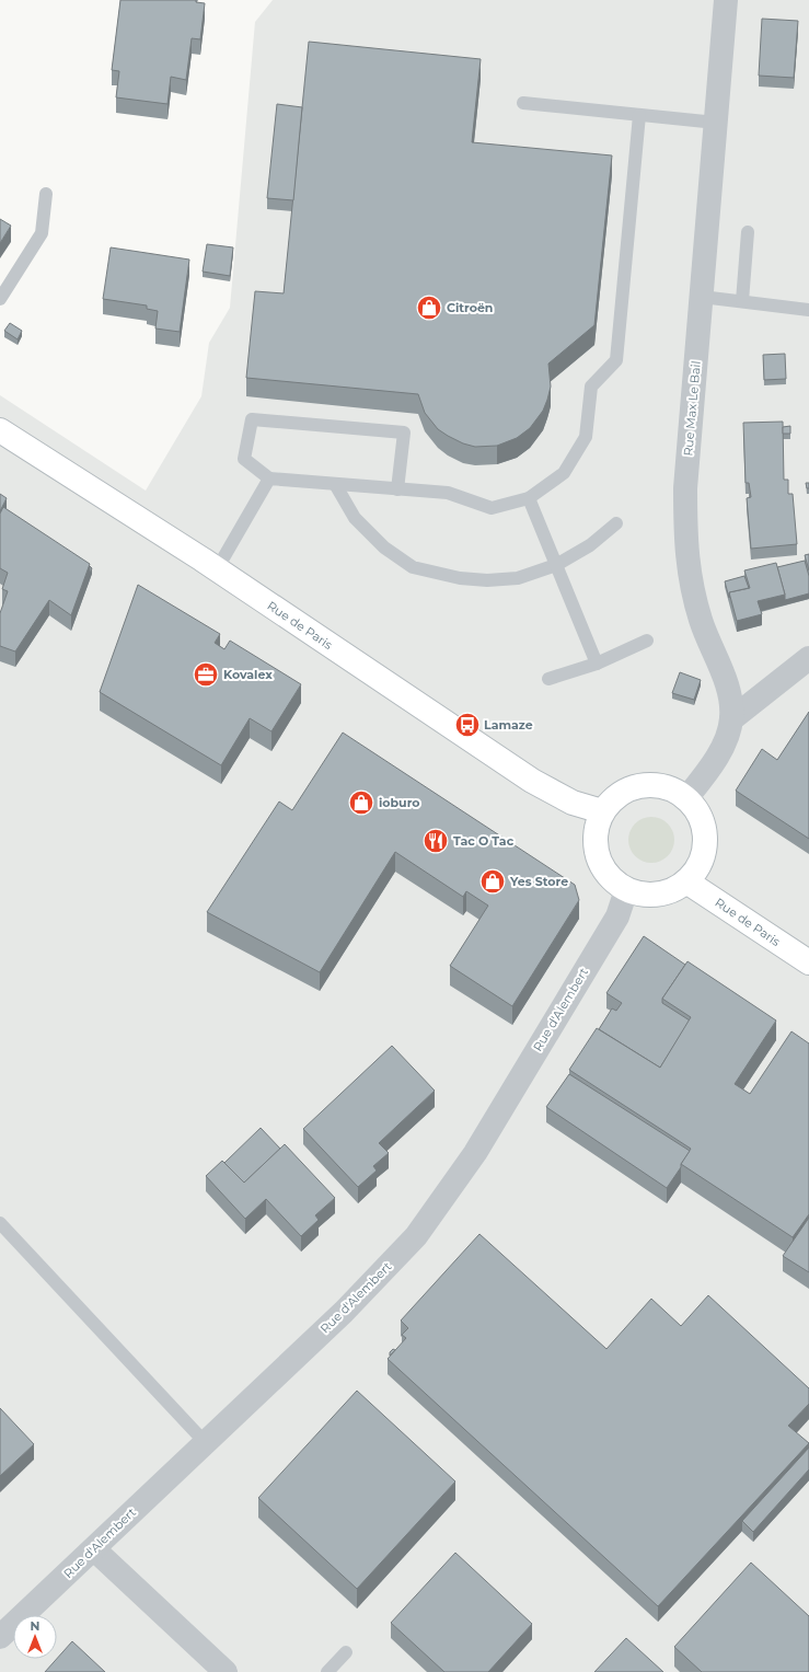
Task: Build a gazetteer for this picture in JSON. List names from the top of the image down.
{
  "streets": {
    "main road": ["Rue de Paris"],
    "street": ["Rue Max Le Bail", "Rue d'Alembert"]
  },
  "crossings": [
    ["Rue Max Le Bail", "Rue de Paris"],
    ["Rue Max Le Bail", "Rue d'Alembert"],
    ["Rue de Paris", "Rue d'Alembert"]
  ],
  "places": {
    "shop": ["Citroën", "ioburo", "Yes Store"],
    "office": ["Kovalex"],
    "bus stop": ["Lamaze"],
    "restaurant": ["Tac O Tac"]
  },
  "north": "top"
}
